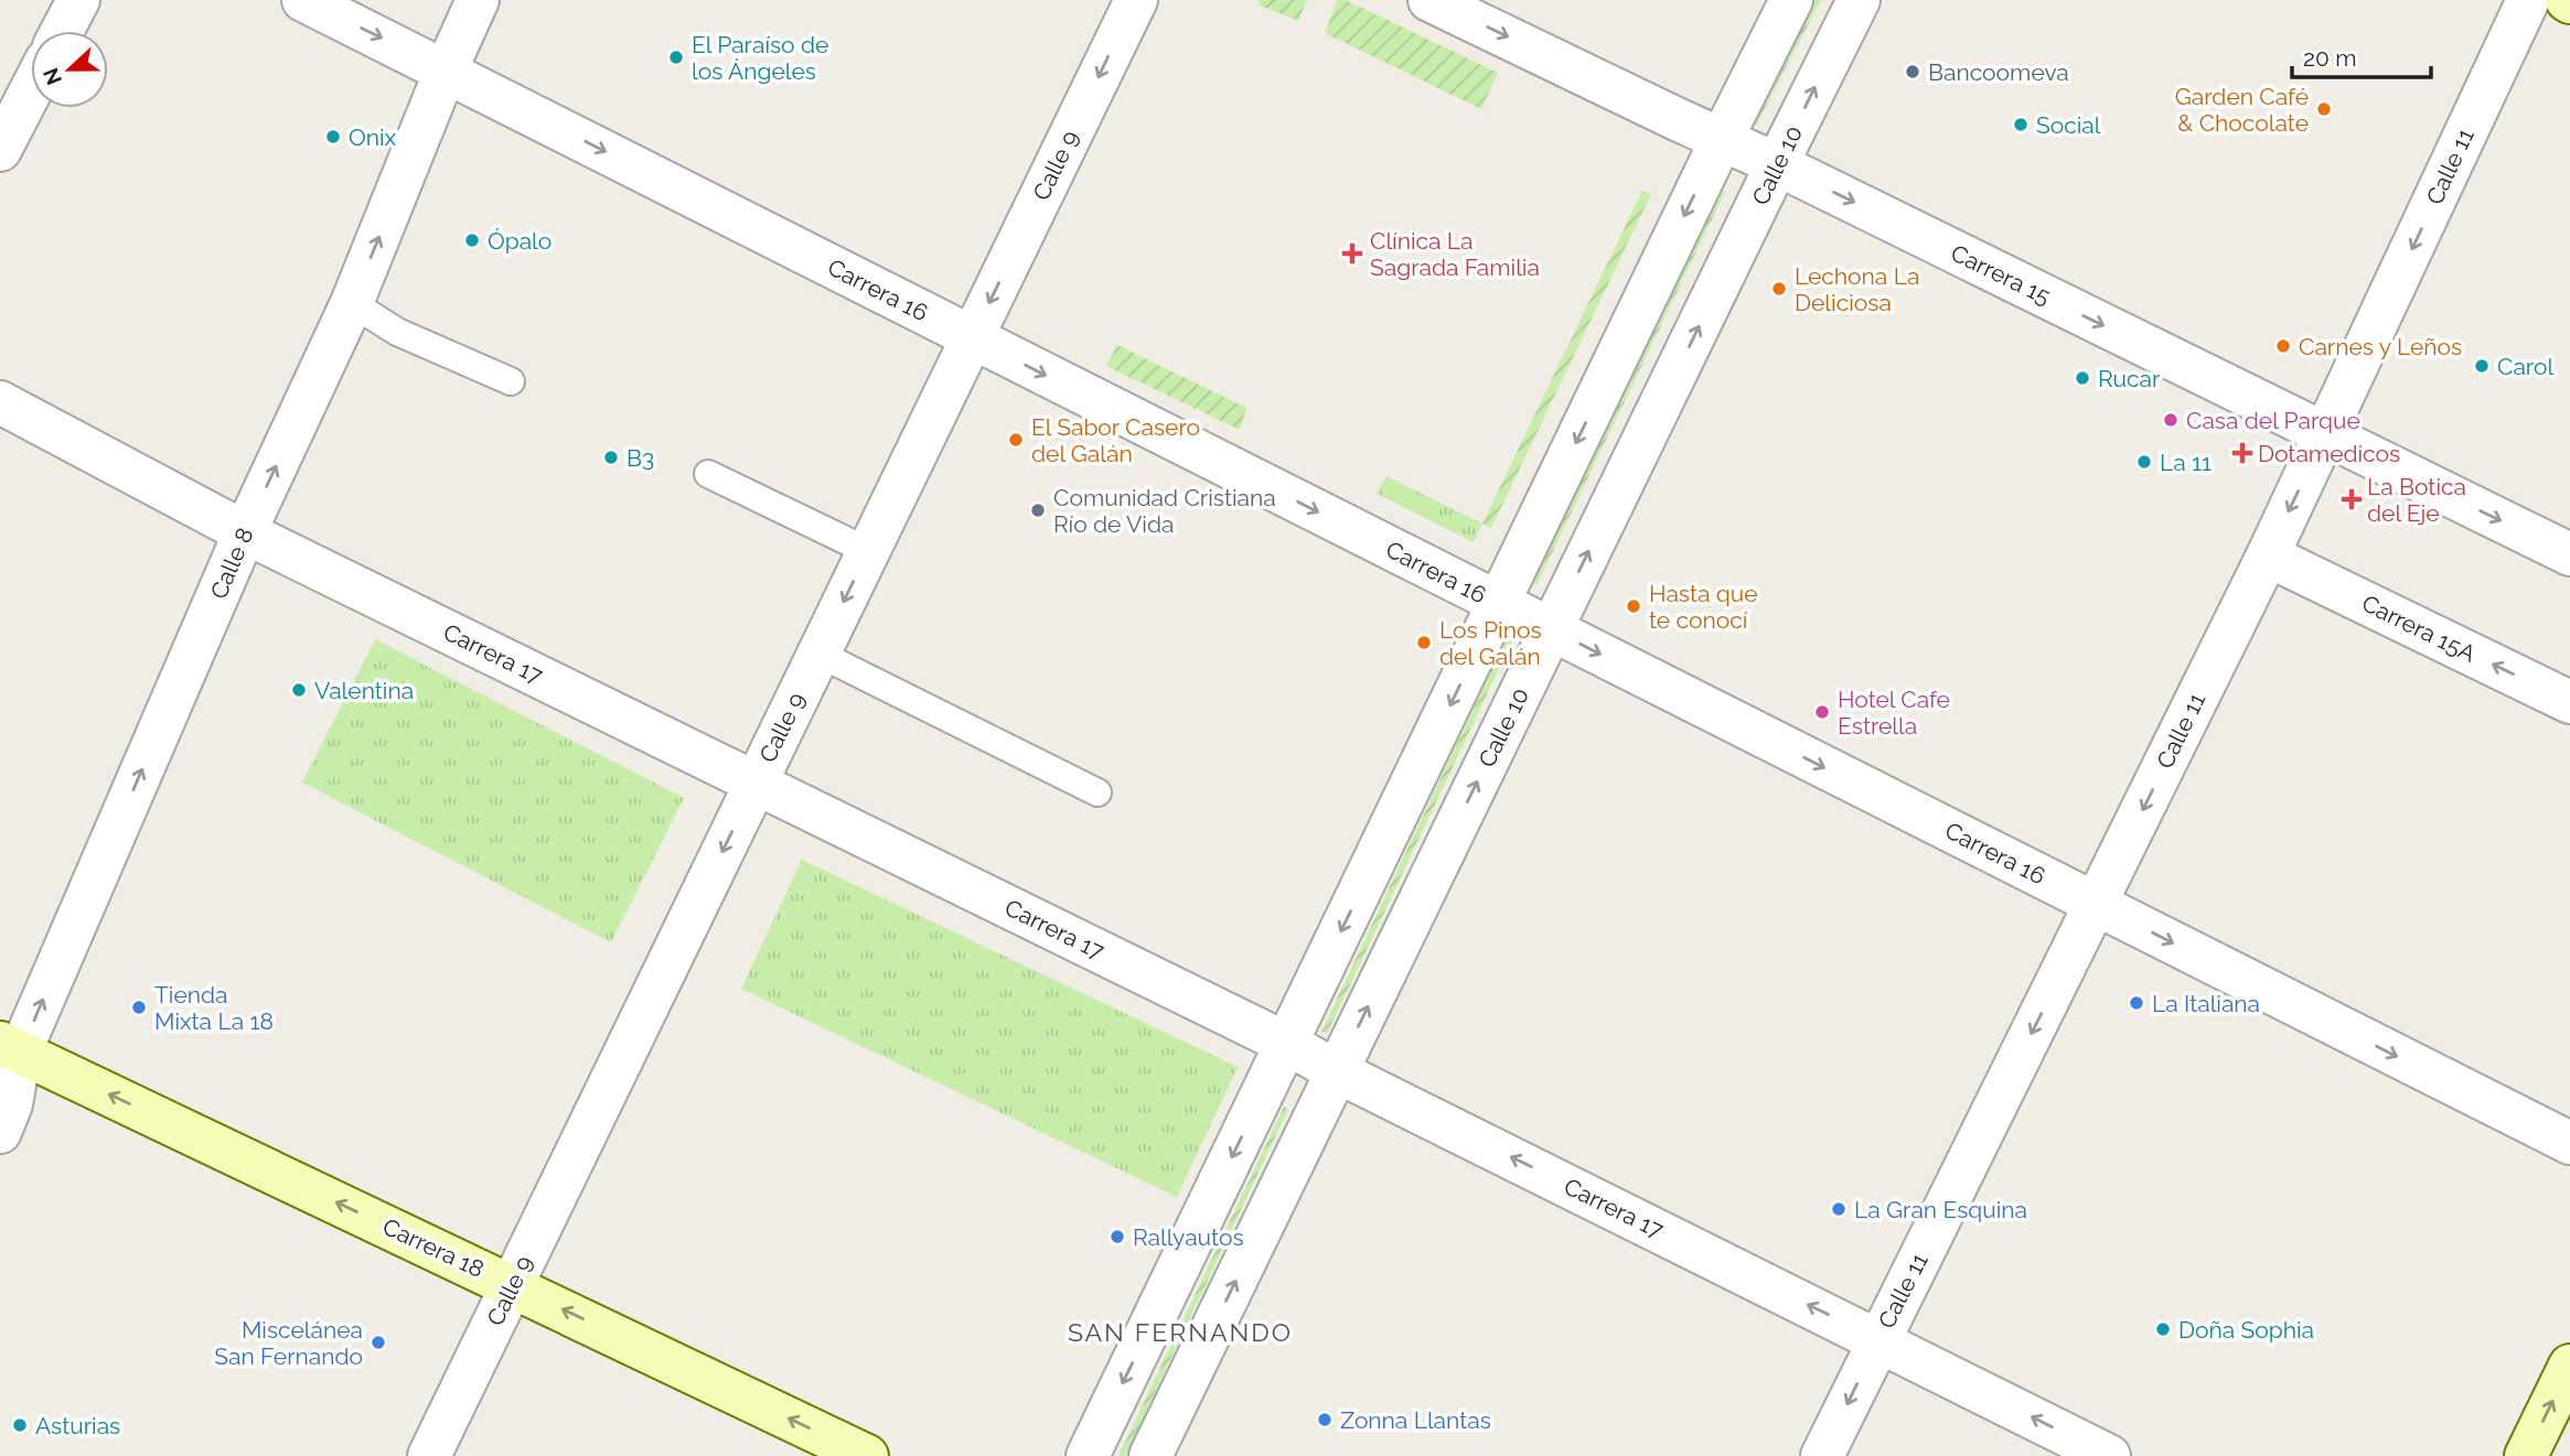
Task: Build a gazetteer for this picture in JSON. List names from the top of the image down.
{
  "streets": {
    "main road": ["Carrera 18"],
    "street": [
      "Calle 9",
      "Calle 10",
      "Calle 11",
      "Carrera 15",
      "Carrera 16",
      "Calle 8",
      "Carrera 15A",
      "Carrera 17"
    ]
  },
  "crossings": [
    ["Calle 9", "Carrera 16"],
    ["Calle 9", "Carrera 17"],
    ["Calle 9", "Carrera 18"],
    ["Calle 10", "Carrera 15"],
    ["Calle 10", "Carrera 16"],
    ["Calle 10", "Carrera 17"],
    ["Calle 11", "Carrera 15"],
    ["Calle 11", "Carrera 16"],
    ["Calle 11", "Carrera 15A"],
    ["Calle 11", "Carrera 17"],
    ["Carrera 16", "Calle 8"],
    ["Calle 8", "Carrera 17"],
    ["Calle 8", "Carrera 18"]
  ],
  "one_way": [
    "Calle 9",
    "Calle 11",
    "Carrera 15",
    "Carrera 16",
    "Calle 8",
    "Carrera 15A",
    "Carrera 17",
    "Carrera 18"
  ],
  "districts": ["SAN FERNANDO"],
  "places": {
    "other": [
      "El Paraíso de los Ángeles",
      "Bancoomeva",
      "Garden Café & Chocolate",
      "Social",
      "Onix",
      "Ópalo",
      "Lechona La Deliciosa",
      "Carnes y Leños",
      "Carol",
      "Rucar",
      "Casa del Parque",
      "El Sabor Casero del Galán",
      "B3",
      "La 11",
      "Comunidad Cristiana Río de Vida",
      "Hasta que te conocí",
      "Los Pinos del Galán",
      "Valentina",
      "Hotel Cafe Estrella",
      "La Italiana",
      "Tienda Mixta La 18",
      "La Gran Esquina",
      "Rallyautos",
      "Doña Sophia",
      "Miscelánea San Fernando",
      "Zonna Llantas",
      "Asturias"
    ],
    "health": ["Clínica La Sagrada Familia", "Dotamedicos", "La Botica del Eje"]
  },
  "scale_bar": "20 m",
  "north": "left"
}
